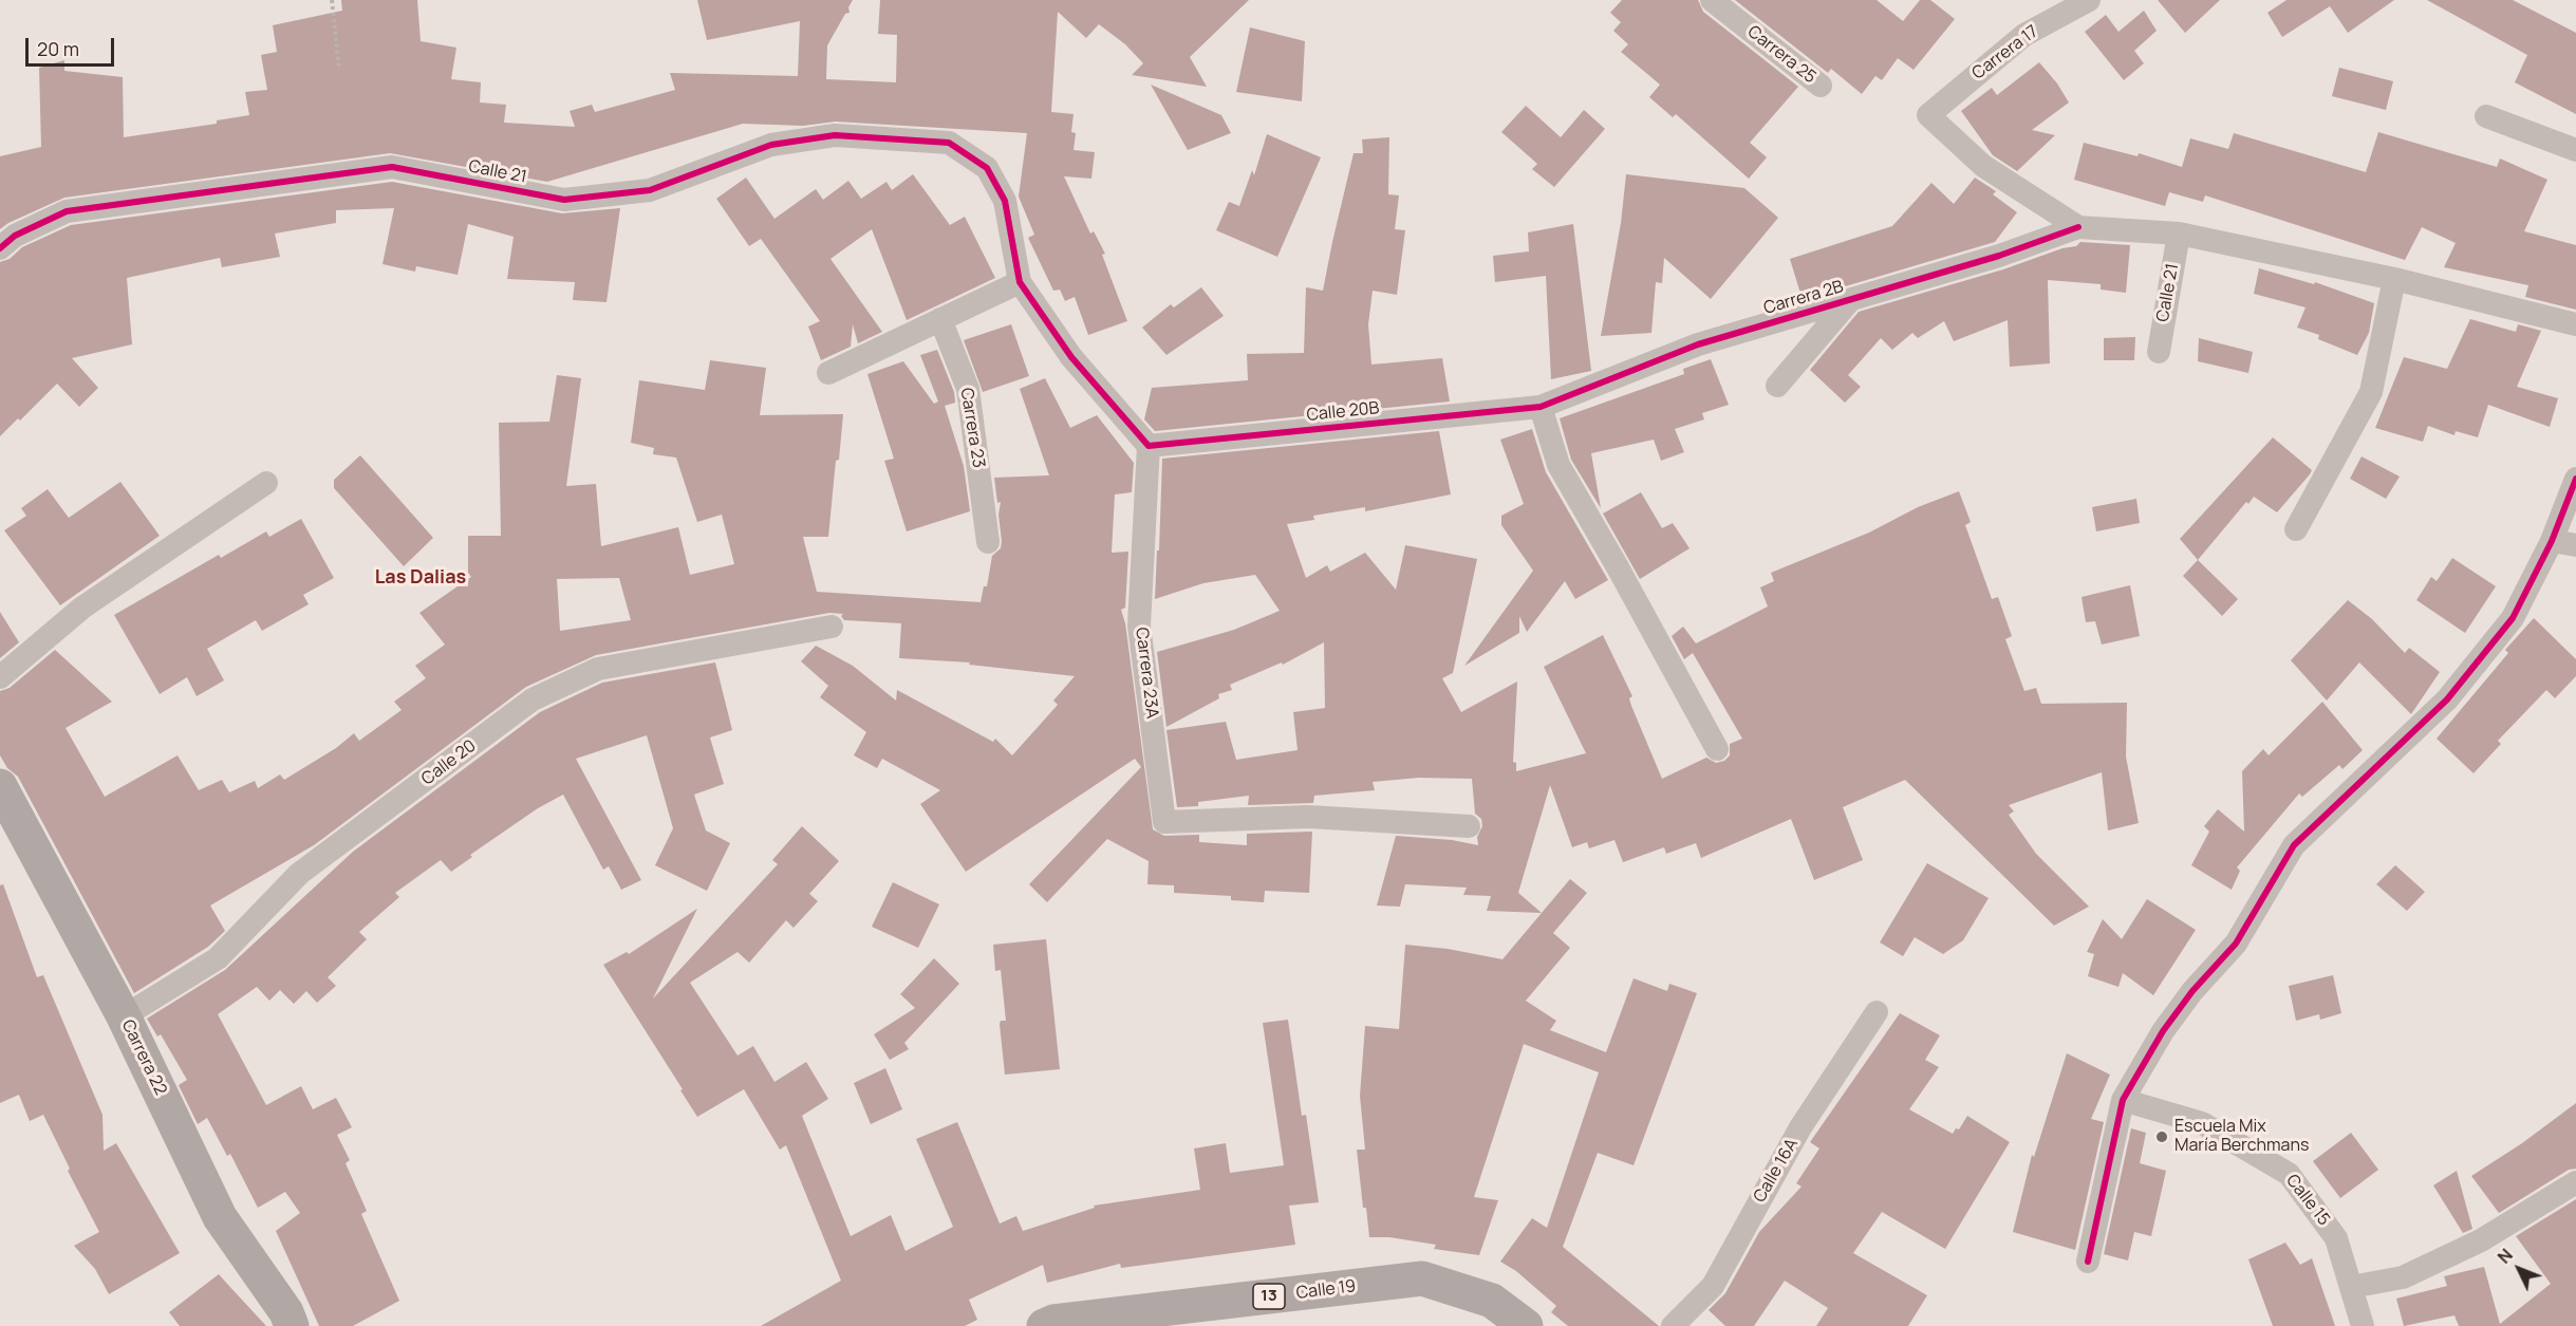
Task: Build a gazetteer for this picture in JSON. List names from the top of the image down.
{
  "streets": {
    "main road": ["Carrera 22", "Calle 19", "13"],
    "street": [
      "Carrera 17",
      "Carrera 25",
      "Calle 21",
      "Carrera 2B",
      "Calle 20B",
      "Carrera 23",
      "Carrera 23A",
      "Calle 20",
      "Calle 16A",
      "Calle 15"
    ]
  },
  "crossings": [
    ["Carrera 17", "Carrera 2B"],
    ["Carrera 2B", "Calle 20B"],
    ["Calle 20B", "Carrera 23A"],
    ["Calle 20", "Carrera 22"]
  ],
  "districts": ["Las Dalias"],
  "places": ["Escuela Mix María Berchmans"],
  "scale_bar": "20 m",
  "north": "top left"
}
